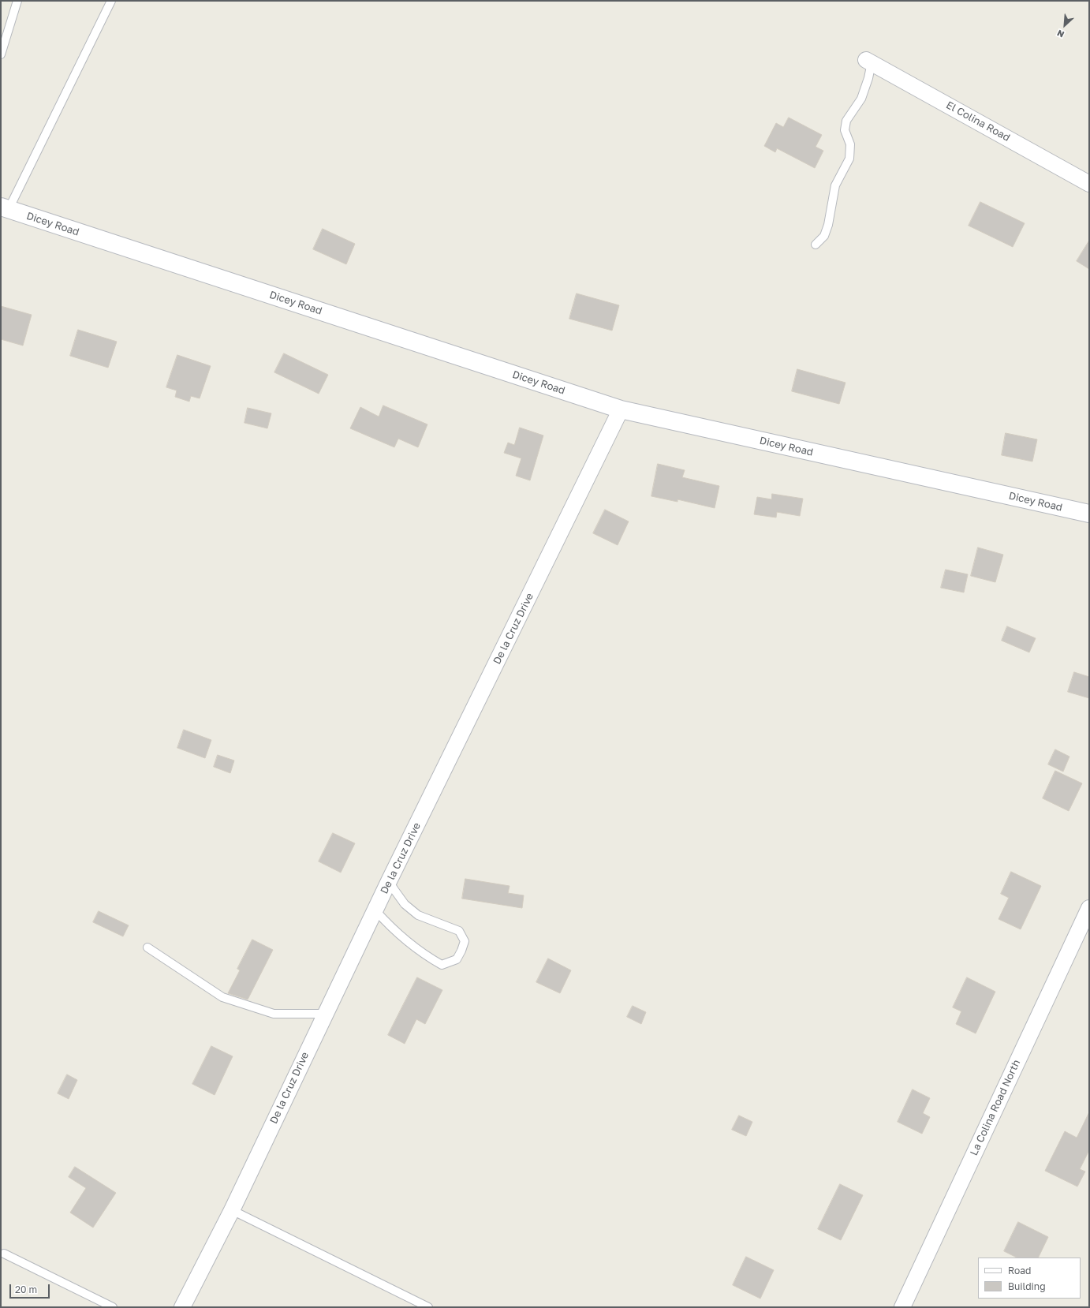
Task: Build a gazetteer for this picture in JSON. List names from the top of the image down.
{
  "streets": {
    "street": [
      "El Colina Road",
      "Dicey Road",
      "De la Cruz Drive",
      "La Colina Road North"
    ]
  },
  "crossings": [
    ["Dicey Road", "De la Cruz Drive"]
  ],
  "legend": ["Road", "Building"],
  "scale_bar": "20 m",
  "north": "bottom left"
}
